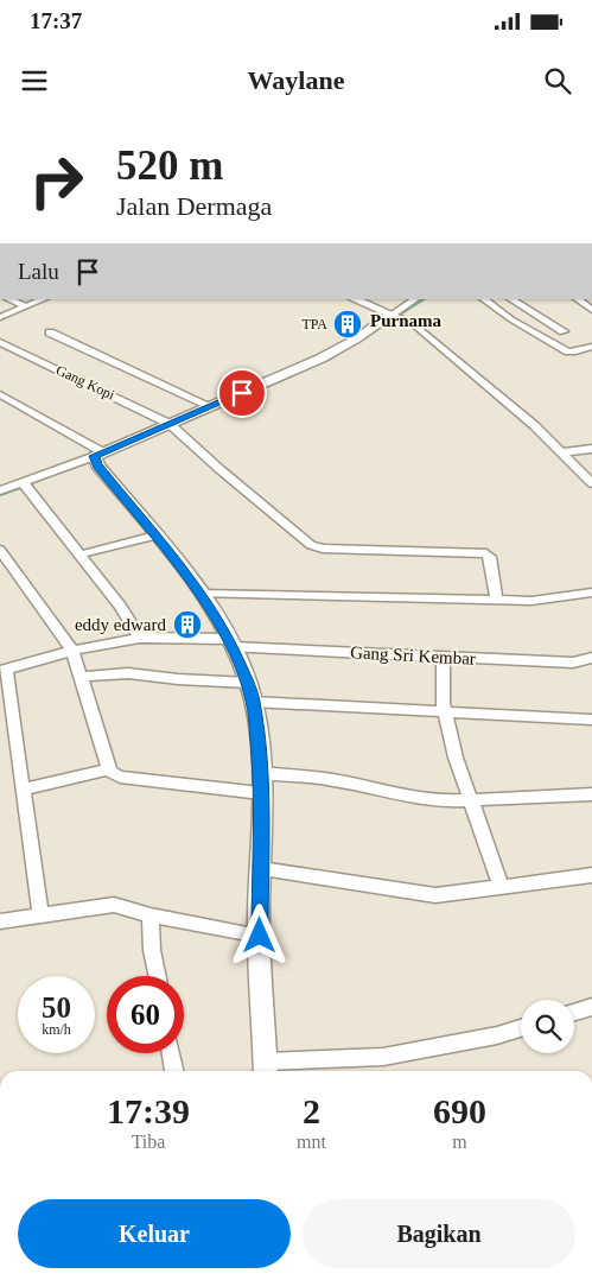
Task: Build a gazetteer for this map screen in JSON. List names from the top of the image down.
{
  "streets": {
    "street": ["Gang Kopi", "Gang Sri Kembar"]
  },
  "districts": ["Purnama"],
  "places": {
    "building": ["TPA", "eddy edward"]
  },
  "page": {
    "status": "17:37",
    "header": "Waylane",
    "turn": ["520 m", "Jalan Dermaga"],
    "then": "Lalu",
    "speed": "50 km/h",
    "limit": "60",
    "eta": [
      "17:39",
      "Tiba",
      "2",
      "mnt",
      "690",
      "m"
    ],
    "buttons": ["Keluar", "Bagikan"]
  }
}
